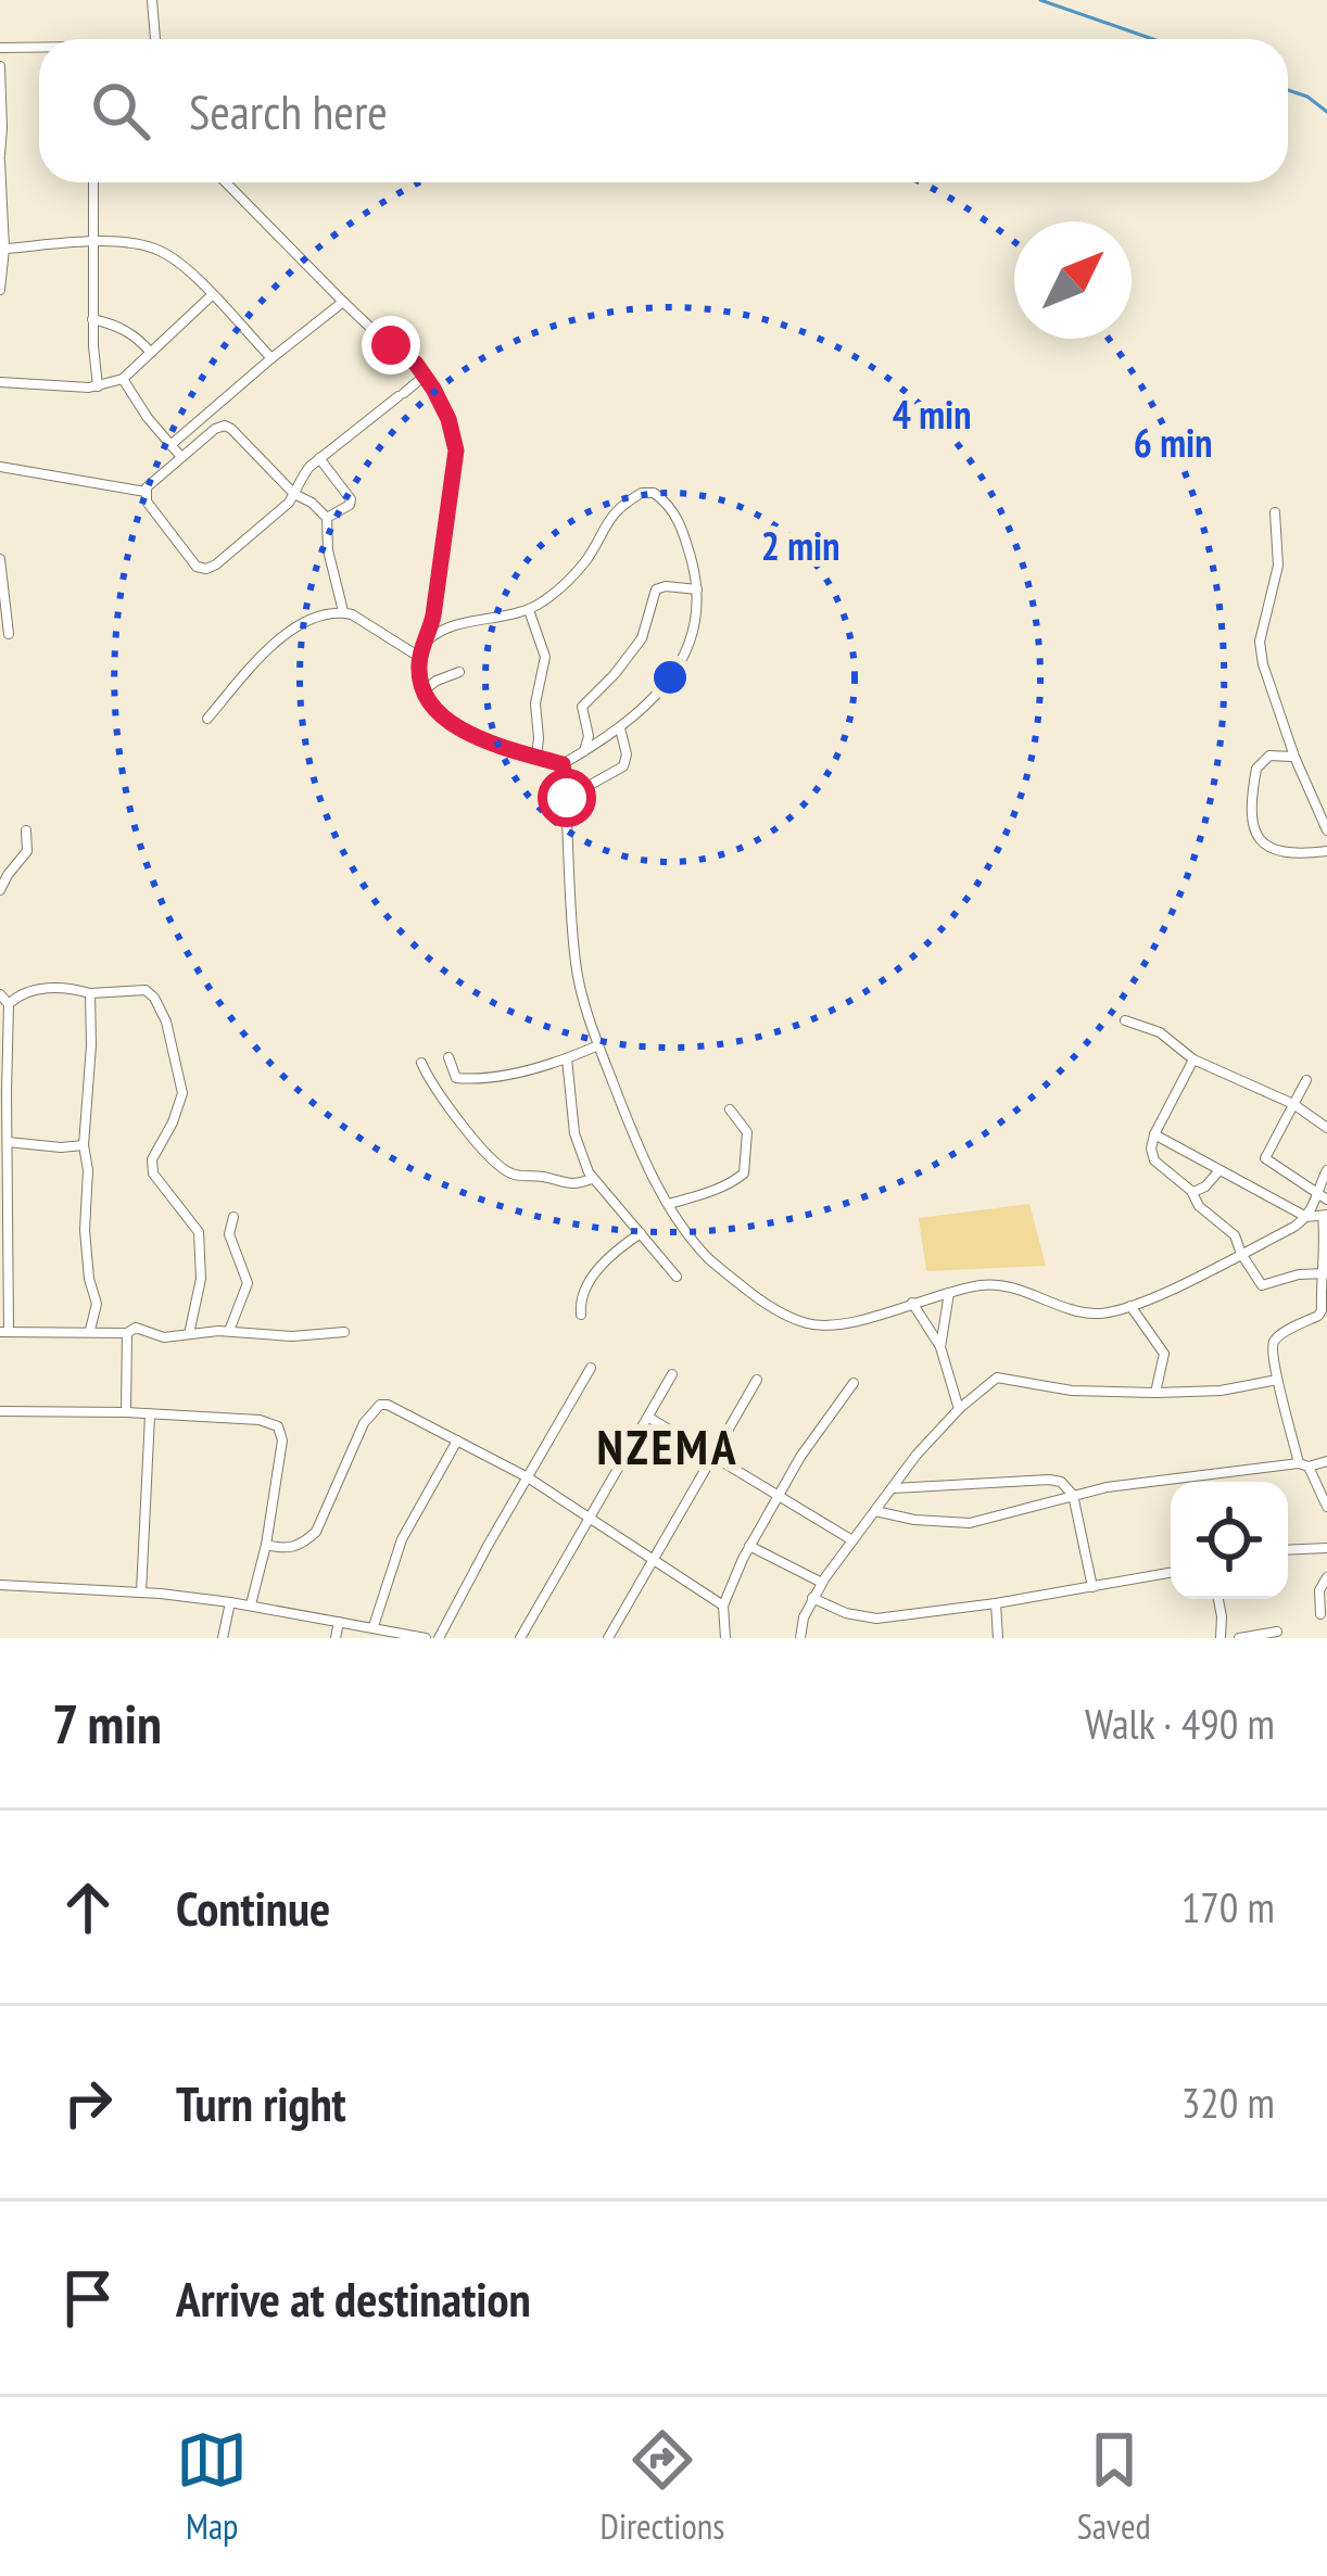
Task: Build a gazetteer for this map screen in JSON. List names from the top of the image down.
{
  "districts": ["NZEMA"],
  "north": "top right",
  "page": {
    "search": "Search here",
    "heading": ["7 min", "Walk · 490 m"],
    "list": [
      ["Continue", "170 m"],
      ["Turn right", "320 m"],
      "Arrive at destination"
    ],
    "nav": ["Map", "Directions", "Saved"]
  },
  "rings": ["4 min", "6 min", "2 min"]
}
